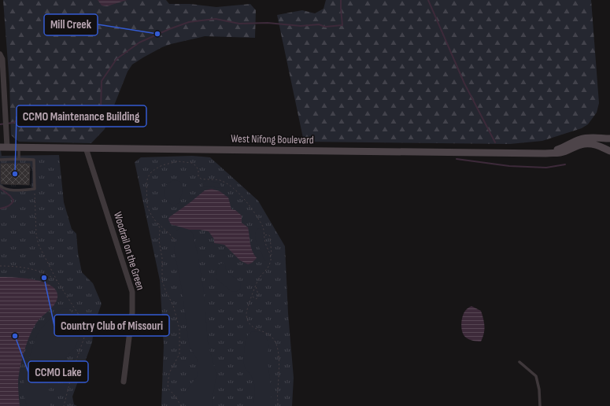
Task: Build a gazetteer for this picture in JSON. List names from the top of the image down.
{
  "streets": {
    "main road": ["West Nifong Boulevard"],
    "street": ["Woodrail on the Green"]
  },
  "crossings": [
    ["West Nifong Boulevard", "Woodrail on the Green"]
  ],
  "places": [
    "Mill Creek",
    "CCMO Maintenance Building",
    "Country Club of Missouri",
    "CCMO Lake"
  ]
}
